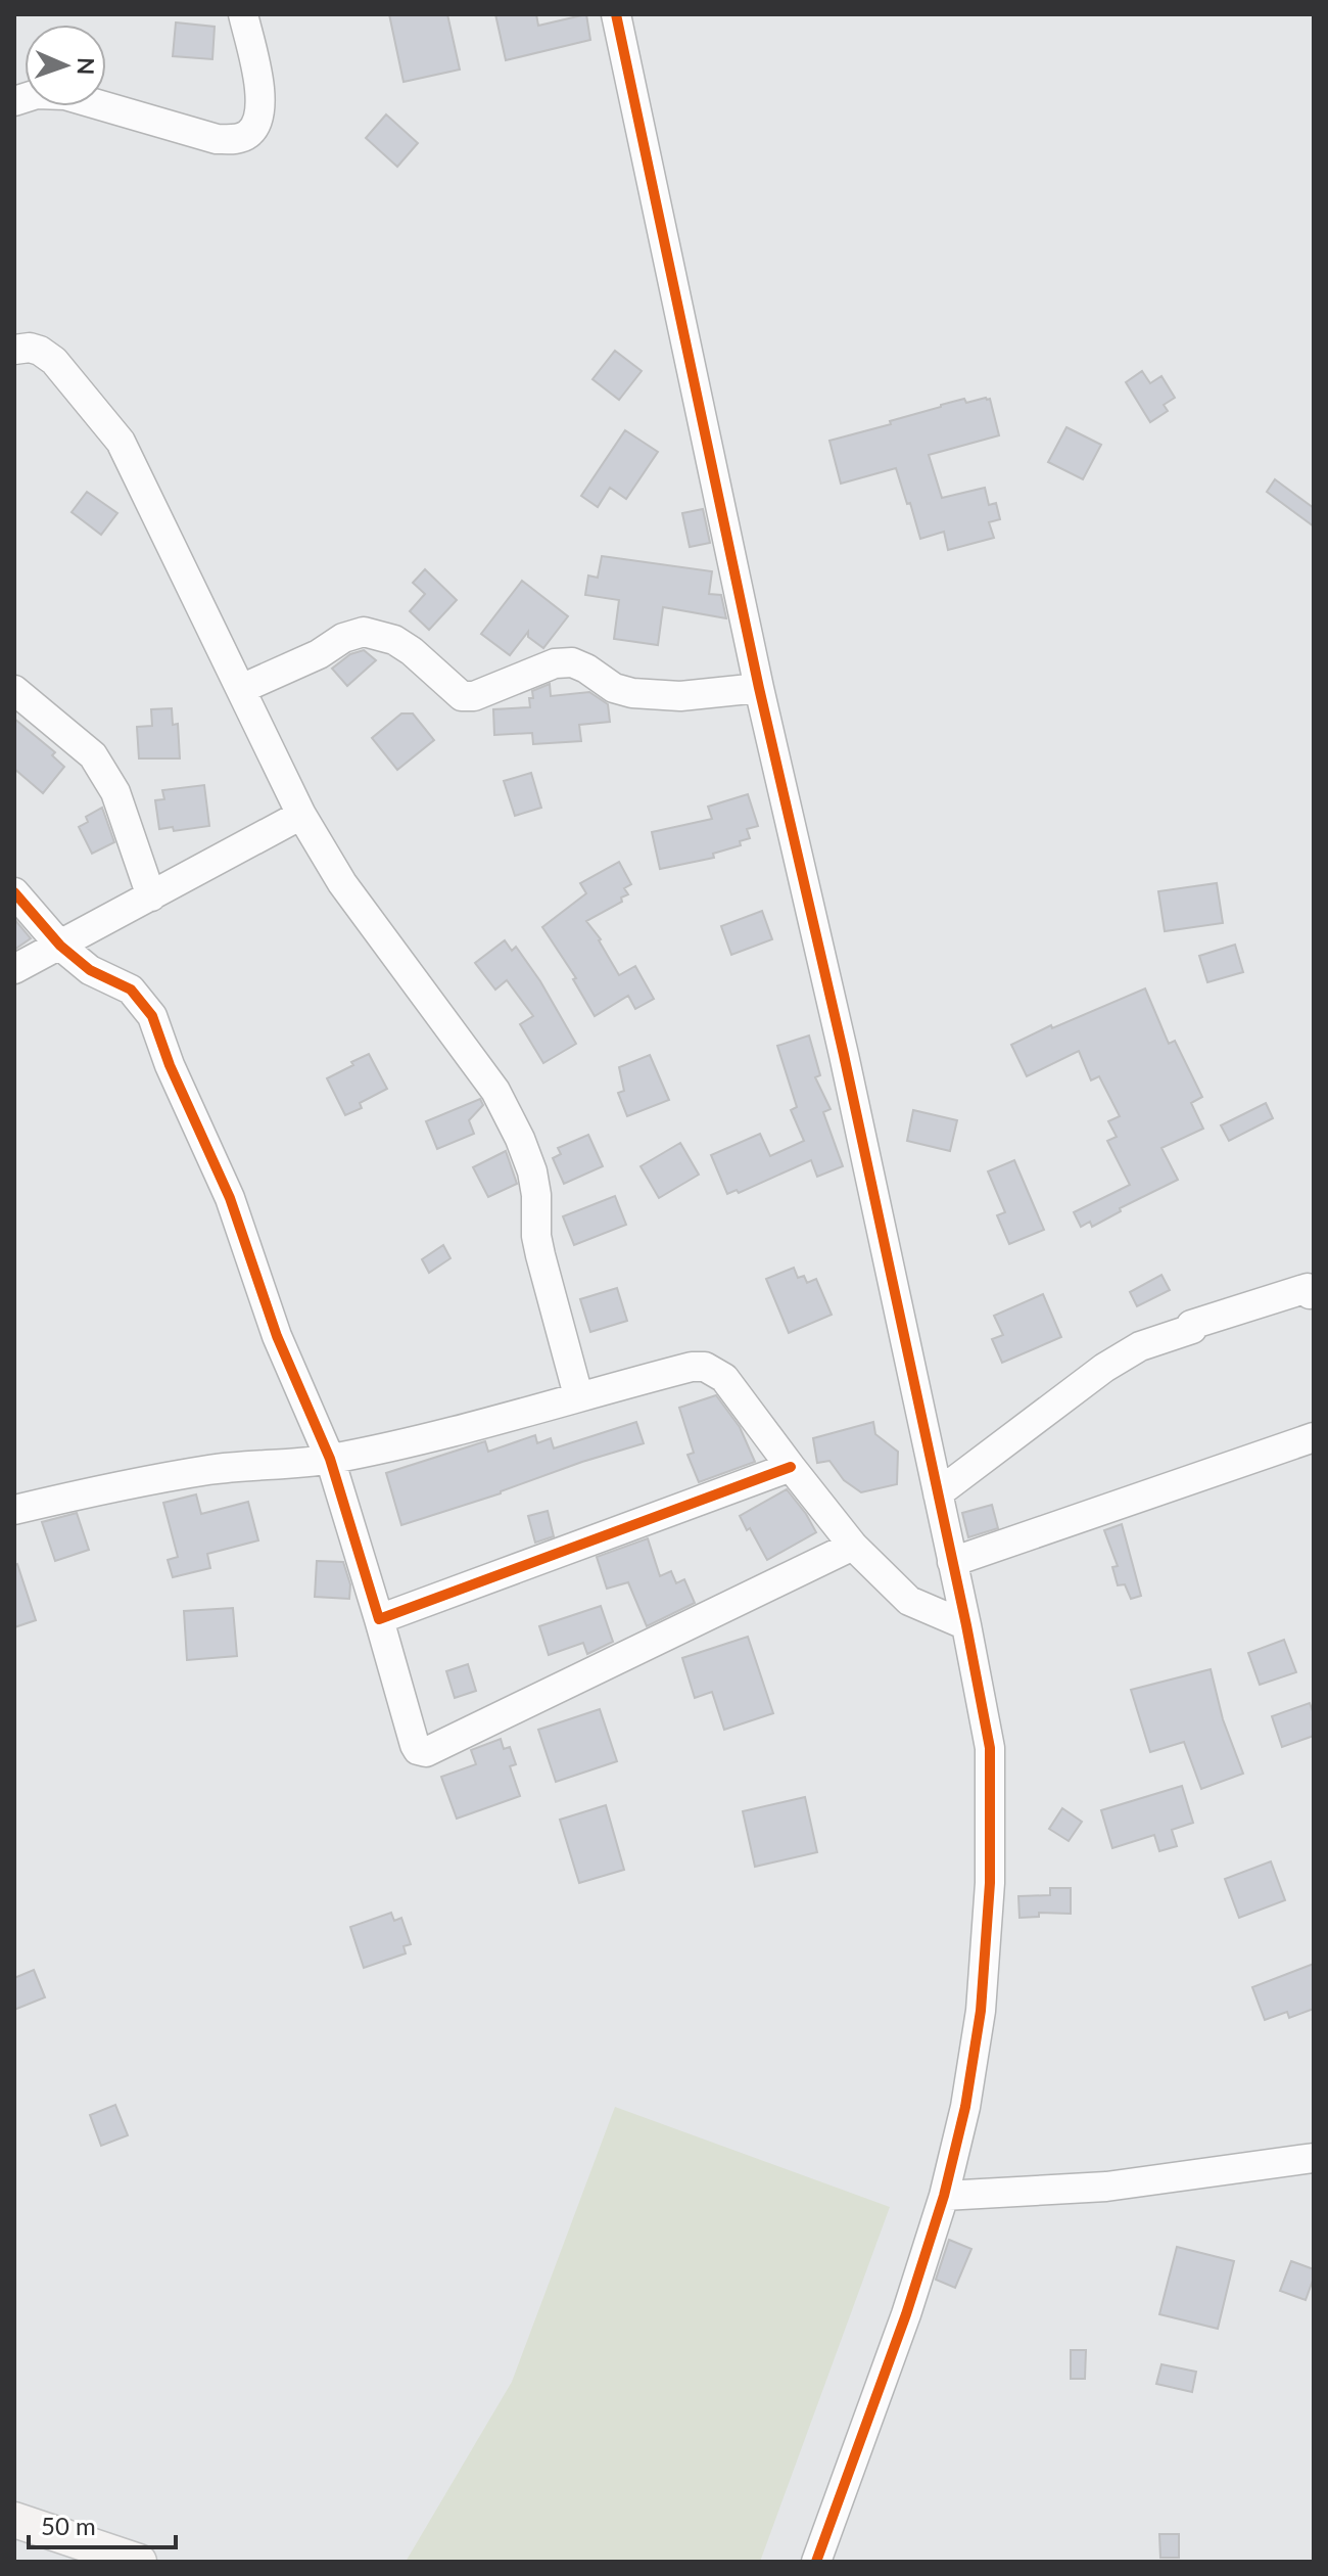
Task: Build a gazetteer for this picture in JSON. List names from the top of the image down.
{
  "scale_bar": "50 m",
  "north": "right"
}
